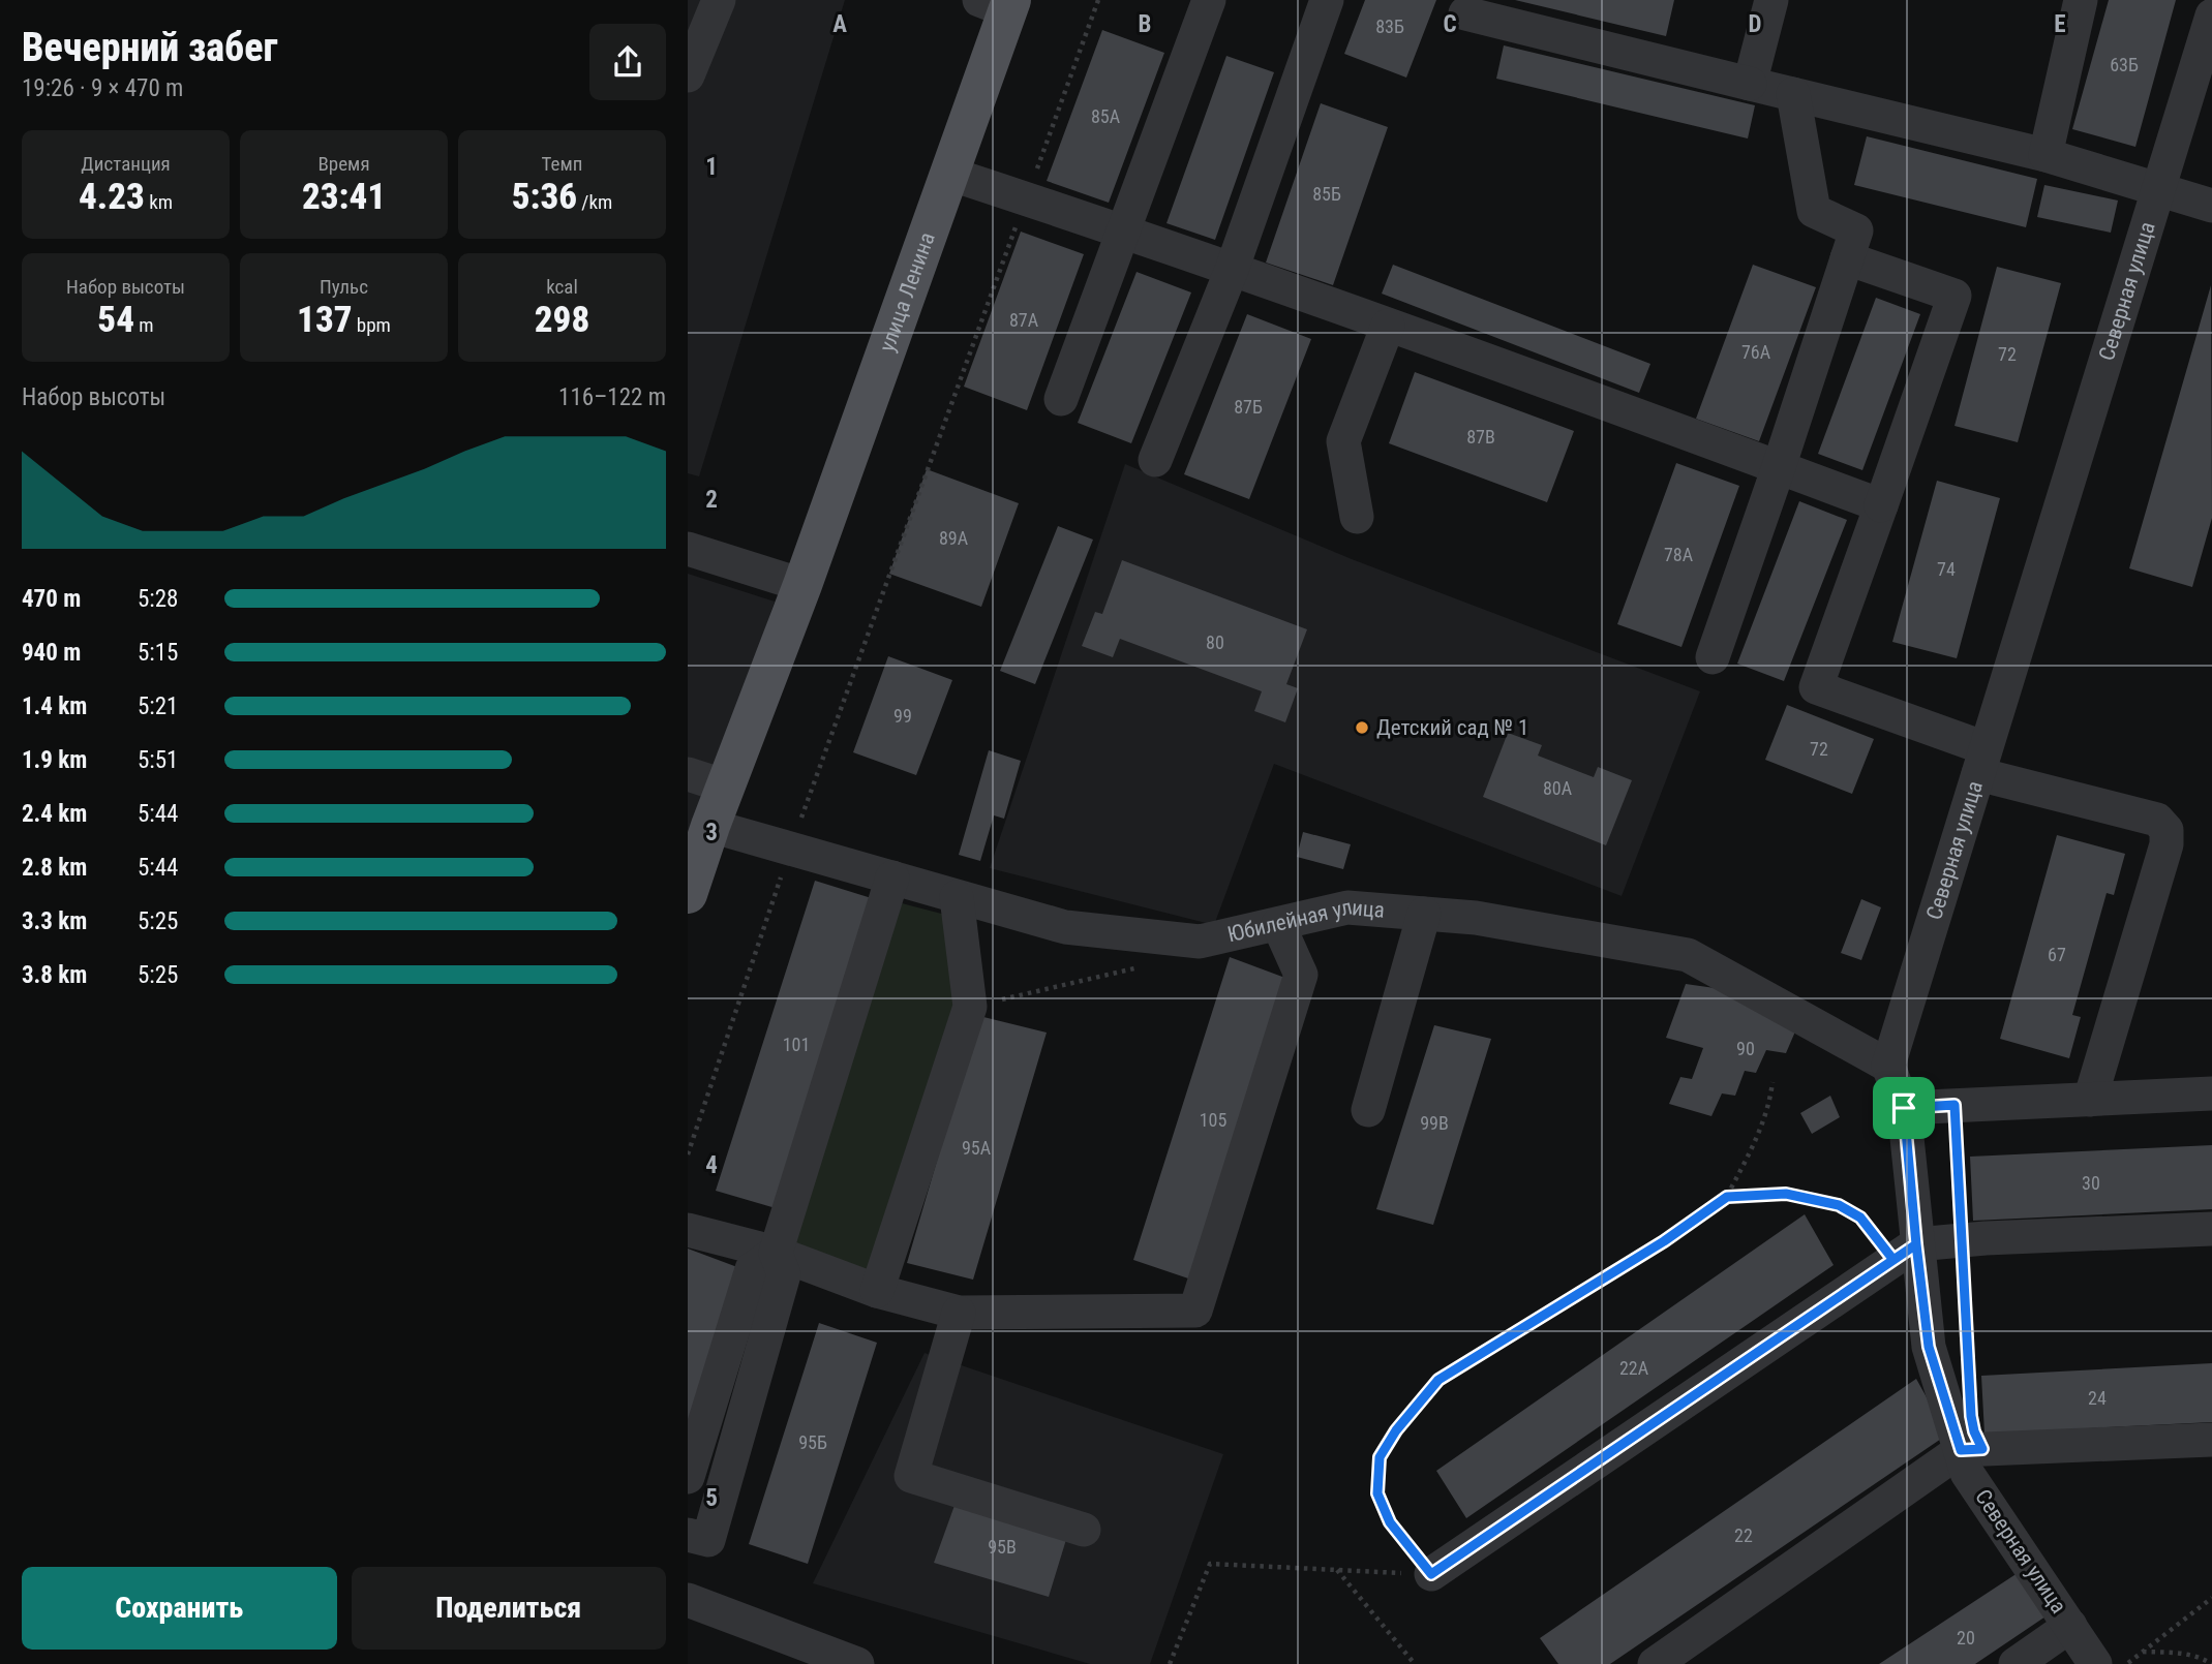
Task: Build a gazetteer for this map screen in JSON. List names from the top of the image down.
{
  "streets": {
    "main road": ["улица Ленина"],
    "street": ["Северная улица", "Юбилейная улица"]
  },
  "crossings": [
    ["Северная улица", "Юбилейная улица"],
    ["улица Ленина", "Юбилейная улица"]
  ],
  "places": ["Детский сад № 1"],
  "house_numbers": [
    "83Б",
    "63Б",
    "85А",
    "85Б",
    "87А",
    "76А",
    "72",
    "87Б",
    "87В",
    "89А",
    "78А",
    "74",
    "80",
    "99",
    "72",
    "80А",
    "67",
    "101",
    "90",
    "105",
    "99В",
    "95А",
    "30",
    "22А",
    "24",
    "95Б",
    "22",
    "95В",
    "20"
  ],
  "page": {
    "heading": ["Вечерний забег", "19:26 · 9 × 470 m"],
    "stats": [
      ["Дистанция", "4.23 km"],
      ["Время", "23:41"],
      ["Темп", "5:36 /km"],
      ["Набор высоты", "54 m"],
      ["Пульс", "137 bpm"],
      ["kcal", "298"]
    ],
    "chart": ["Набор высоты", "116–122 m"],
    "list": [
      {
        "name": "470 m",
        "note": "5:28"
      },
      {
        "name": "940 m",
        "note": "5:15"
      },
      {
        "name": "1.4 km",
        "note": "5:21"
      },
      {
        "name": "1.9 km",
        "note": "5:51"
      },
      {
        "name": "2.4 km",
        "note": "5:44"
      },
      {
        "name": "2.8 km",
        "note": "5:44"
      },
      {
        "name": "3.3 km",
        "note": "5:25"
      },
      {
        "name": "3.8 km",
        "note": "5:25"
      }
    ],
    "buttons": ["Сохранить", "Поделиться"]
  },
  "grid": {
    "columns": [
      "A",
      "B",
      "C",
      "D",
      "E"
    ],
    "rows": [
      "1",
      "2",
      "3",
      "4",
      "5"
    ]
  }
}
